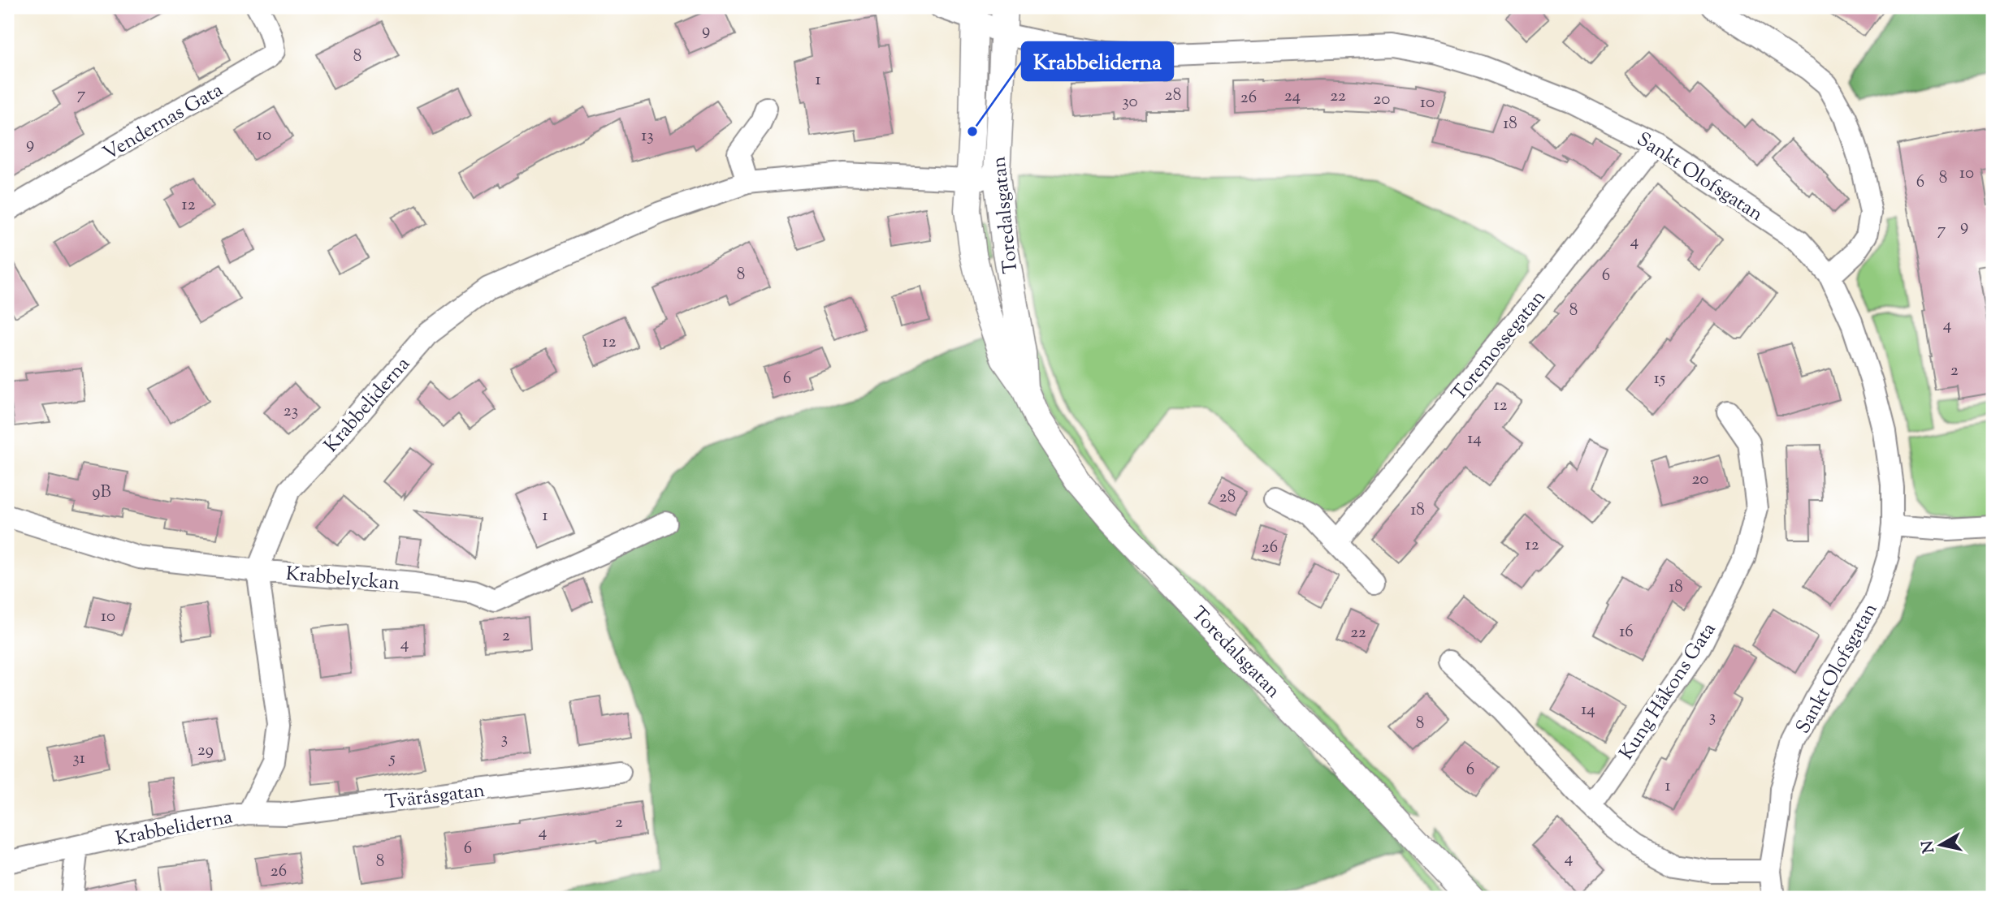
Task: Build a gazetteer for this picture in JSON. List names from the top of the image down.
{
  "streets": {
    "street": [
      "Vendernas Gata",
      "Sankt Olofsgatan",
      "Toredalsgatan",
      "Toremossegatan",
      "Krabbeliderna",
      "Krabbelyckan",
      "Kung Håkons Gata",
      "Tväråsgatan"
    ]
  },
  "crossings": [
    ["Sankt Olofsgatan", "Toredalsgatan"],
    ["Sankt Olofsgatan", "Toremossegatan"],
    ["Toredalsgatan", "Krabbeliderna"],
    ["Krabbeliderna", "Krabbelyckan"],
    ["Krabbeliderna", "Tväråsgatan"]
  ],
  "places": ["Krabbeliderna"],
  "house_numbers": [
    "9",
    "8",
    "1",
    "7",
    "28",
    "24",
    "22",
    "26",
    "20",
    "30",
    "10",
    "18",
    "10",
    "13",
    "9",
    "10",
    "8",
    "6",
    "12",
    "9",
    "7",
    "4",
    "8",
    "6",
    "8",
    "4",
    "12",
    "2",
    "6",
    "15",
    "12",
    "23",
    "14",
    "20",
    "9B",
    "28",
    "18",
    "1",
    "12",
    "26",
    "18",
    "10",
    "16",
    "22",
    "2",
    "4",
    "14",
    "3",
    "8",
    "3",
    "29",
    "31",
    "5",
    "6",
    "1",
    "2",
    "4",
    "6",
    "4",
    "8",
    "26"
  ],
  "north": "left"
}
